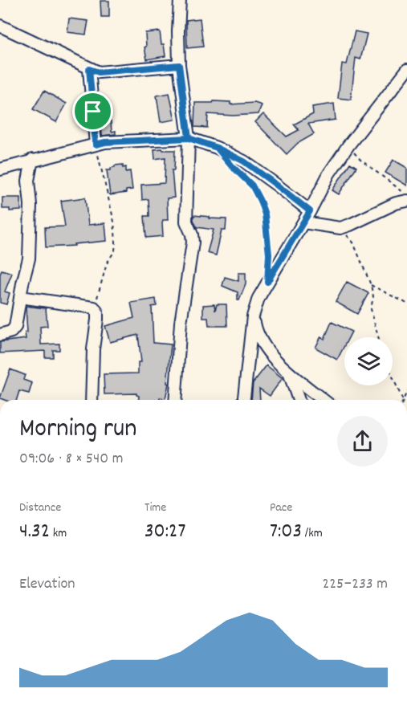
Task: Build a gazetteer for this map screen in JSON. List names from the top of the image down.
{
  "page": {
    "heading": ["Morning run", "09:06 · 8 × 540 m"],
    "stats": [
      ["Distance", "4.32 km"],
      ["Time", "30:27"],
      ["Pace", "7:03 /km"]
    ],
    "chart": ["Elevation", "225–233 m"]
  }
}
